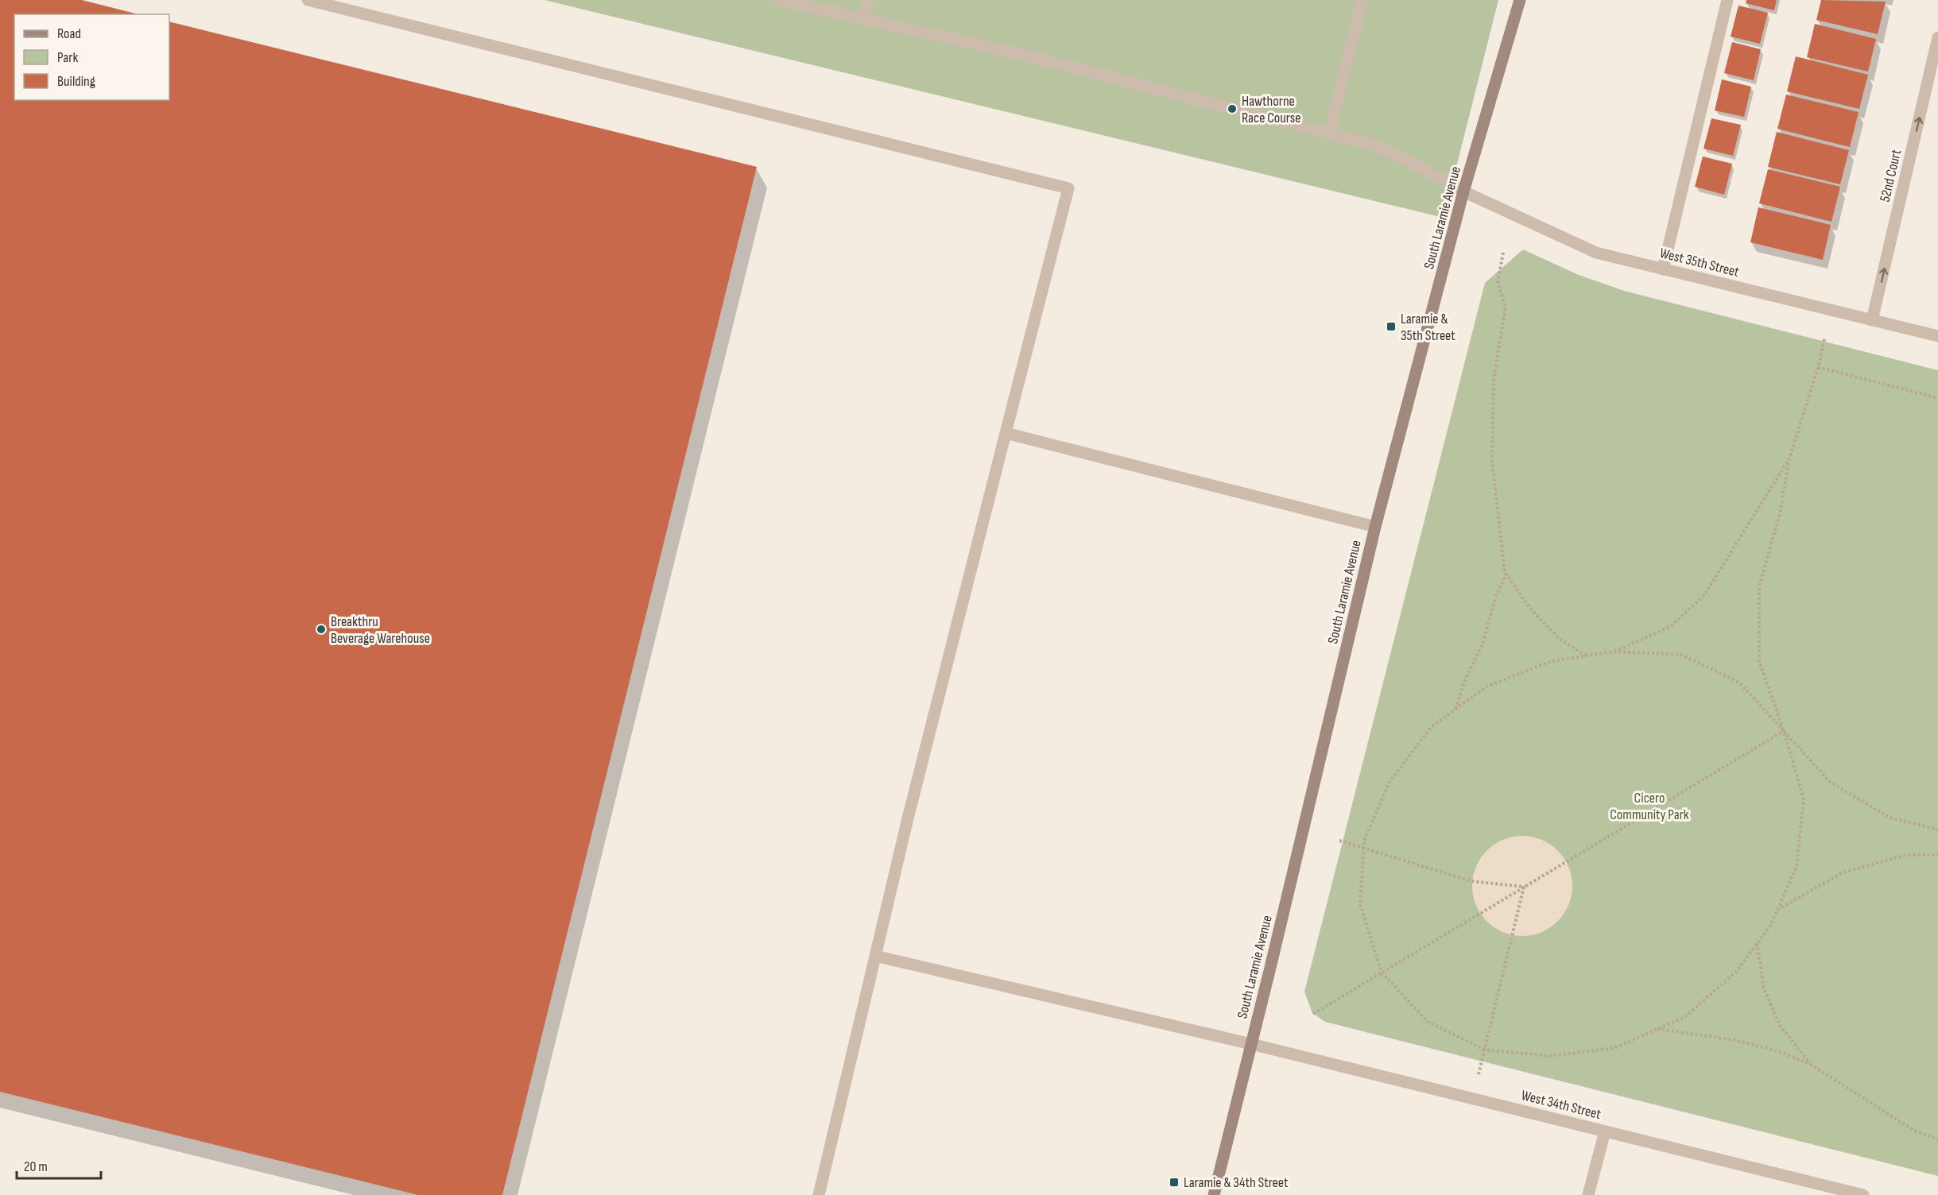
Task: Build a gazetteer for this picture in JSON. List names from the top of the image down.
{
  "streets": {
    "main road": ["South Laramie Avenue"],
    "street": ["52nd Court", "West 35th Street", "West 34th Street"]
  },
  "crossings": [
    ["52nd Court", "West 35th Street"],
    ["South Laramie Avenue", "West 35th Street"],
    ["South Laramie Avenue", "West 34th Street"]
  ],
  "one_way": ["52nd Court"],
  "parks": ["Cicero Community Park"],
  "places": {
    "other": ["Hawthorne Race Course", "Breakthru Beverage Warehouse"],
    "transit": ["Laramie & 35th Street", "Laramie & 34th Street"]
  },
  "legend": ["Road", "Park", "Building"],
  "scale_bar": "20 m"
}
